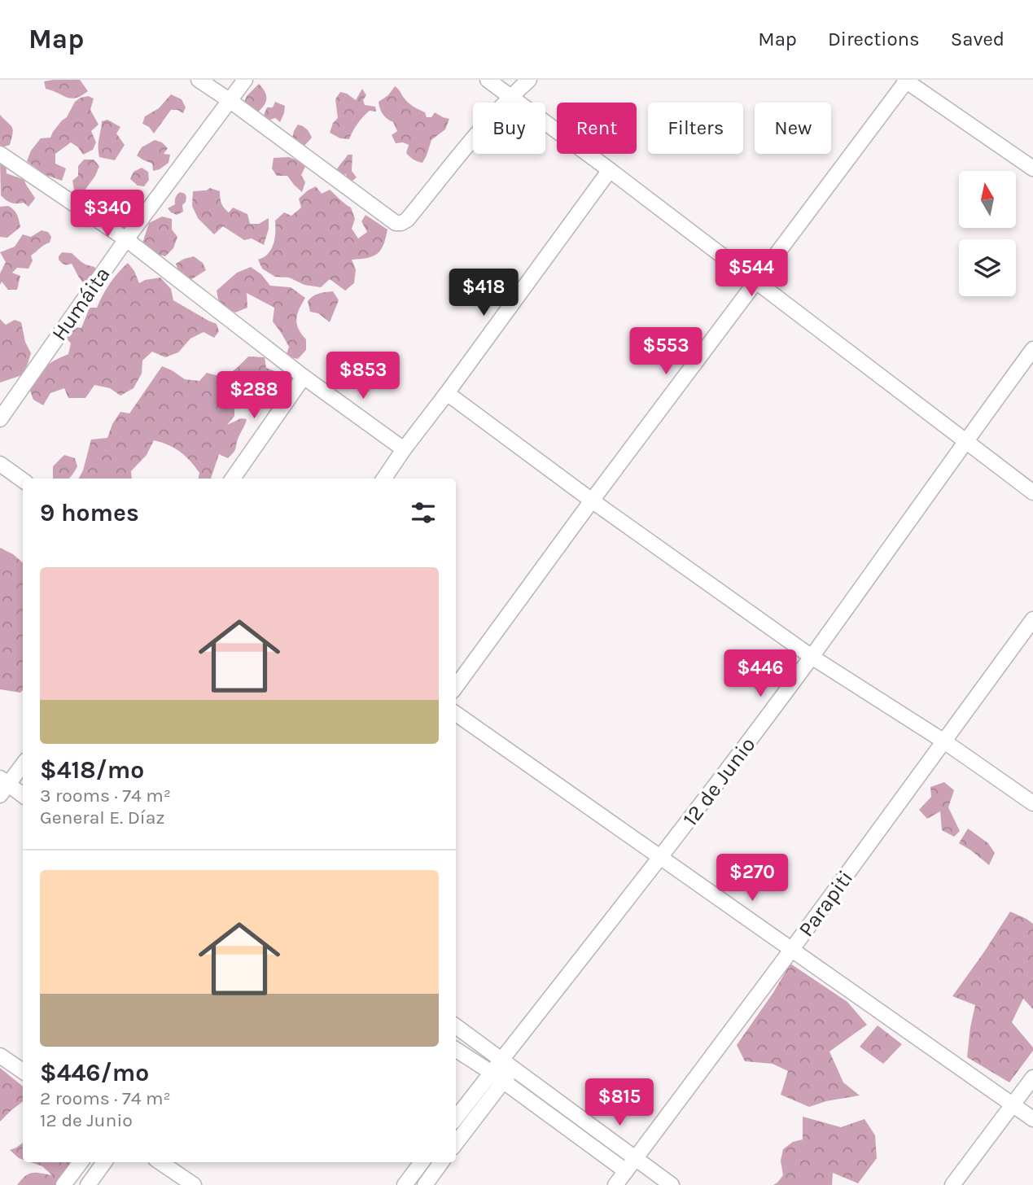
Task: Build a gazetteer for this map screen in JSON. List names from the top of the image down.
{
  "streets": {
    "street": ["Humáita", "12 de Junio", "Parapiti"]
  },
  "north": "top",
  "page": {
    "header": "Map",
    "nav": ["Map", "Directions", "Saved"],
    "chip": [
      "Buy",
      "Rent",
      "Filters",
      "New"
    ],
    "price": [
      "$340",
      "$544",
      "$418",
      "$553",
      "$853",
      "$288",
      "$446",
      "$270",
      "$815"
    ],
    "heading": "9 homes",
    "list": [
      {
        "name": "$418/mo",
        "note": "3 rooms · 74 m² · General E. Díaz"
      },
      {
        "name": "$446/mo",
        "note": "2 rooms · 74 m² · 12 de Junio"
      }
    ]
  }
}
